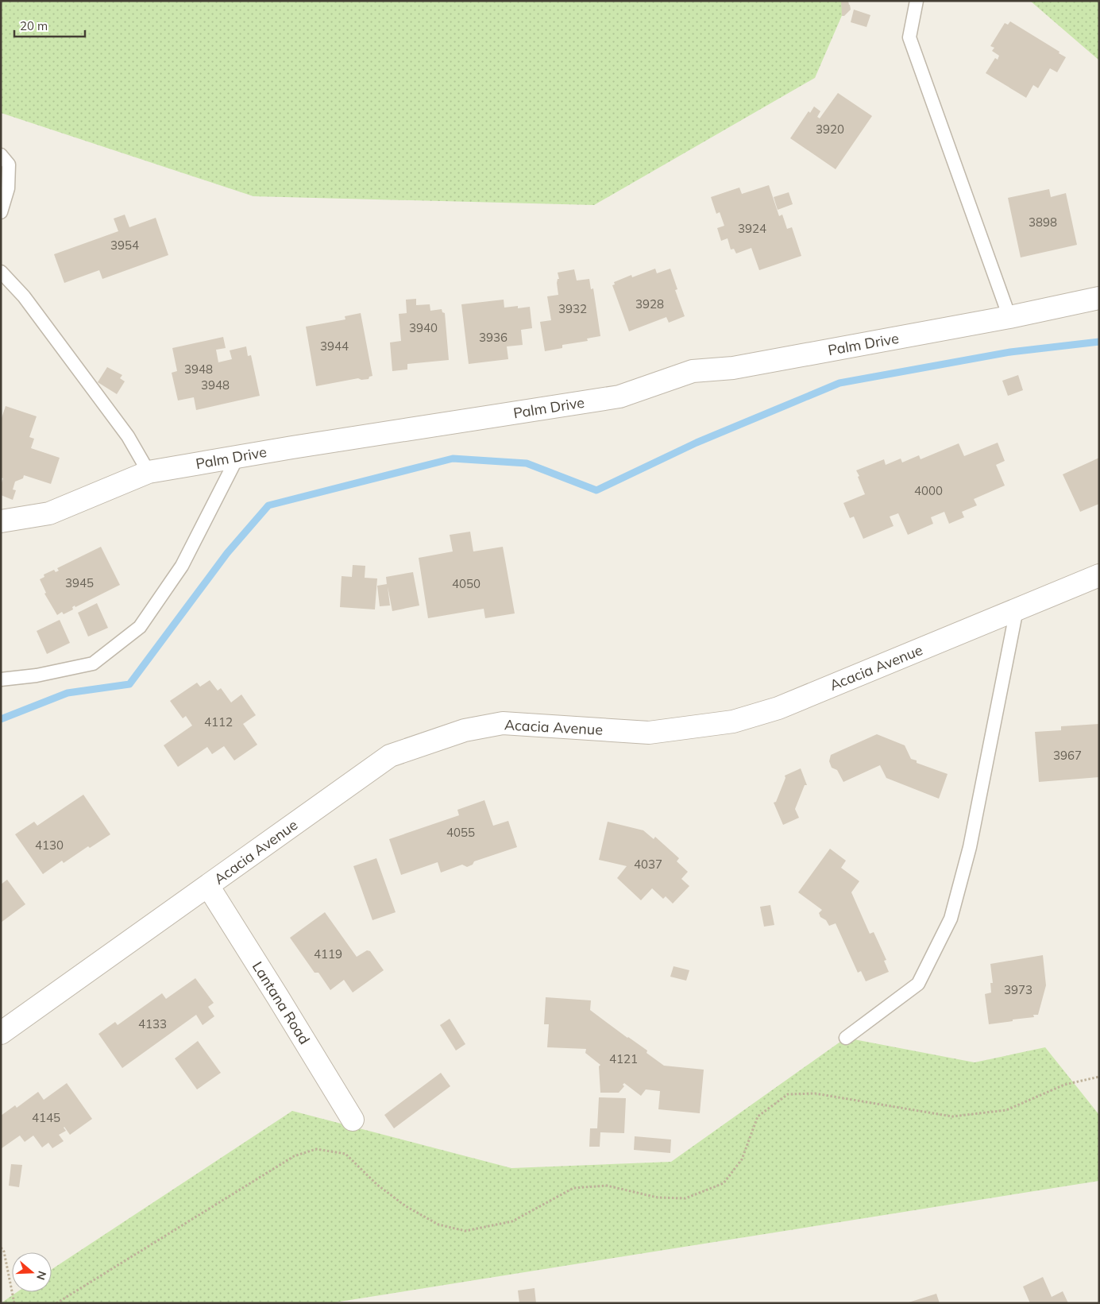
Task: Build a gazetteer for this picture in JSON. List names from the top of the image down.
{
  "streets": {
    "street": ["Palm Drive", "Acacia Avenue", "Lantana Road"]
  },
  "crossings": [
    ["Acacia Avenue", "Lantana Road"]
  ],
  "house_numbers": [
    "3920",
    "3898",
    "3924",
    "3954",
    "3928",
    "3932",
    "3940",
    "3936",
    "3944",
    "3948",
    "3948",
    "4000",
    "3945",
    "4050",
    "4112",
    "3967",
    "4055",
    "4130",
    "4037",
    "4119",
    "3973",
    "4133",
    "4121",
    "4145"
  ],
  "scale_bar": "20 m",
  "north": "right"
}
